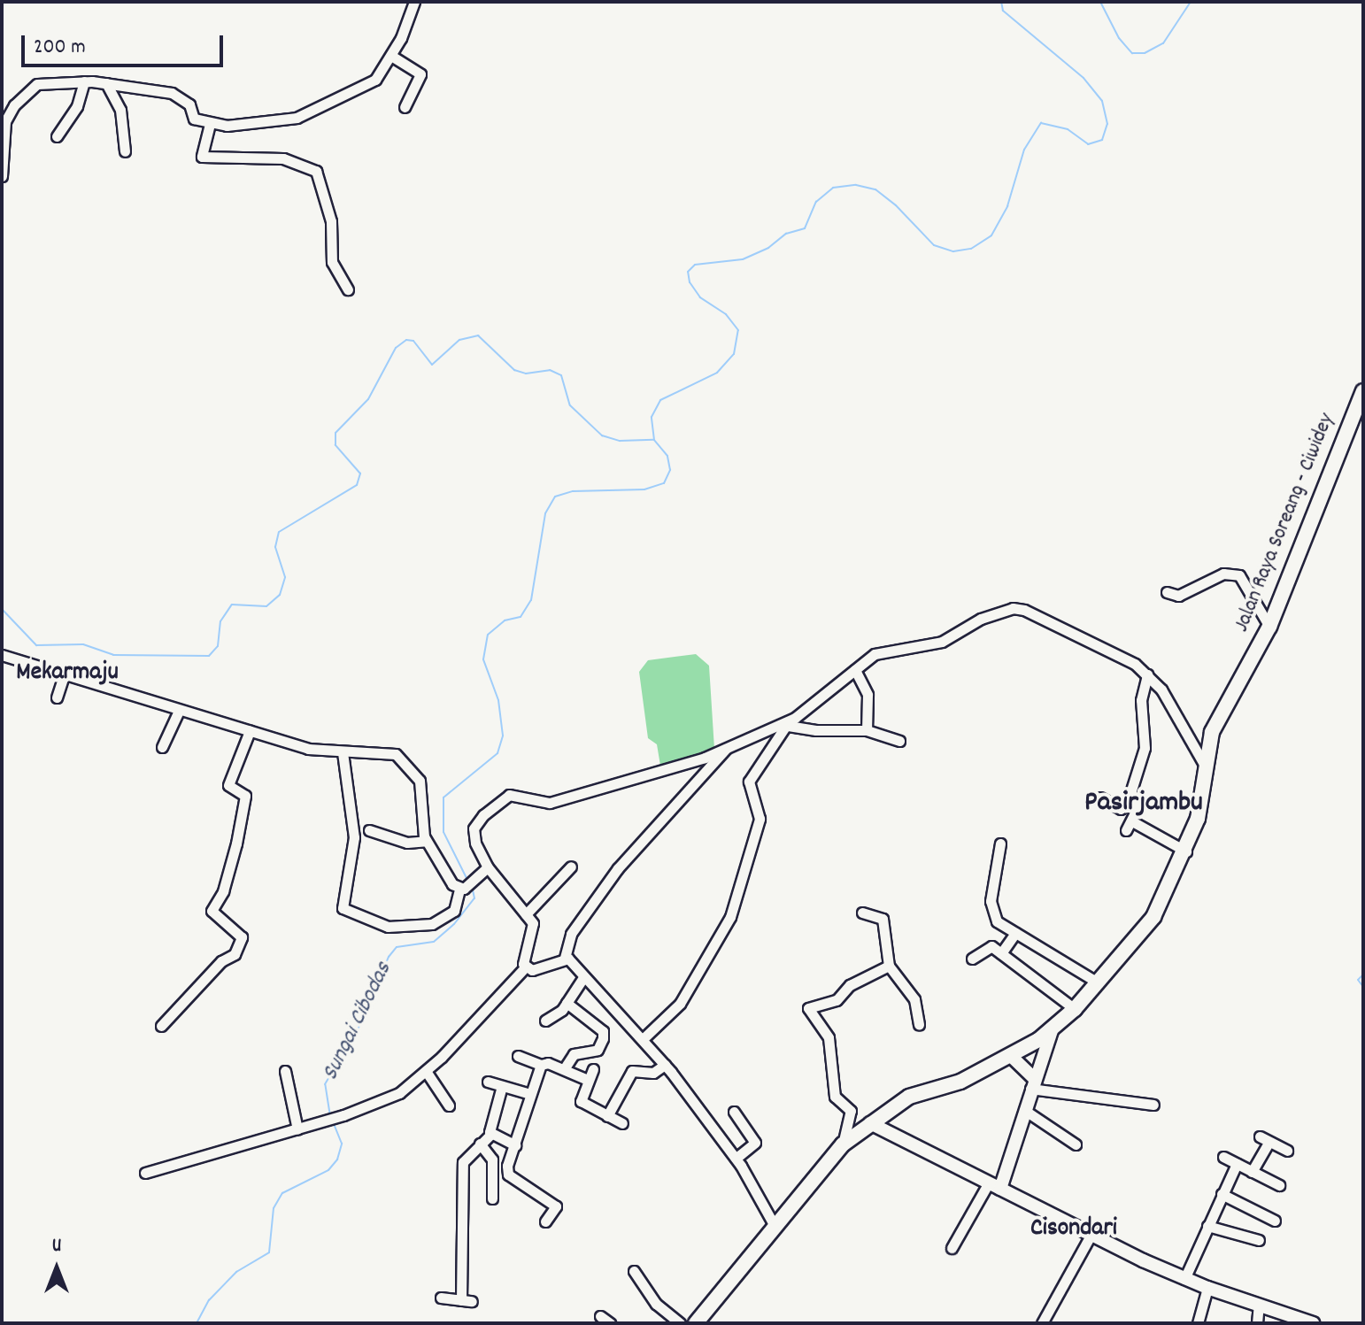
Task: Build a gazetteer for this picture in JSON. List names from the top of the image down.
{
  "streets": {
    "highway": ["Jalan Raya Soreang - Ciwidey"]
  },
  "districts": ["Mekarmaju", "Pasirjambu", "Cisondari"],
  "water": ["Sungai Cibodas"],
  "scale_bar": "200 m",
  "north": "top"
}
